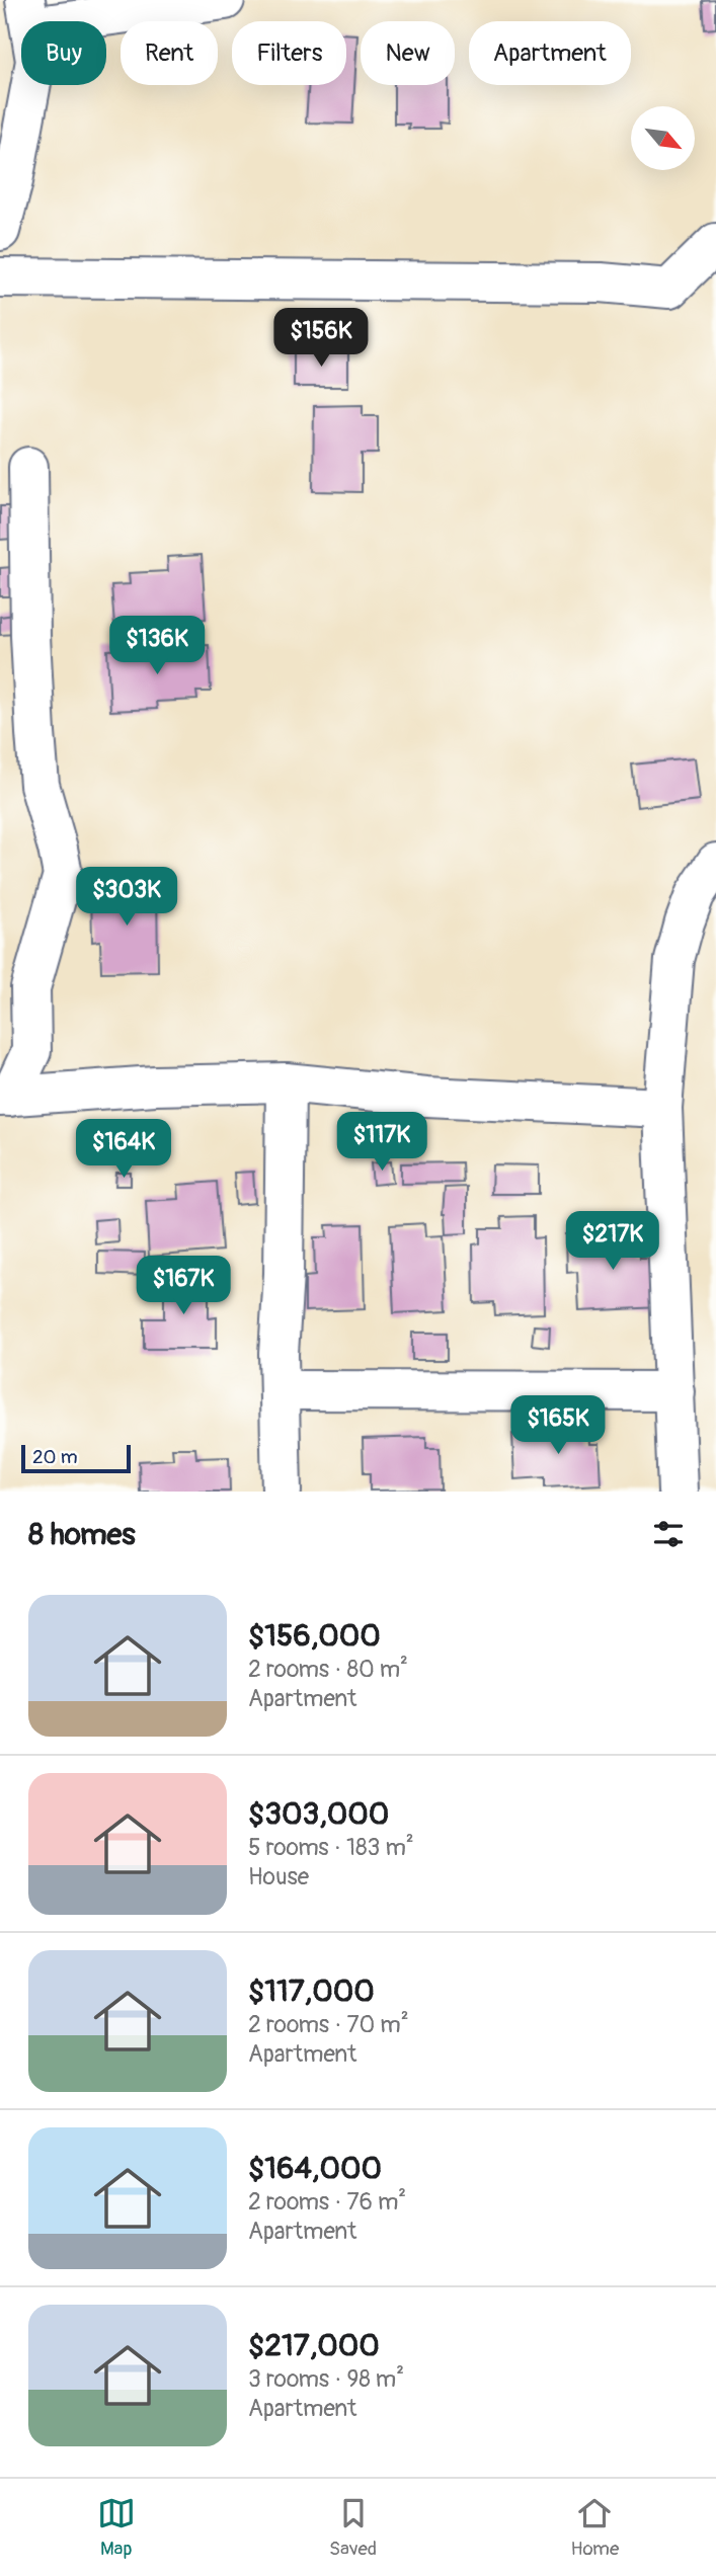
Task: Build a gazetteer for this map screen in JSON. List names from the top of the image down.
{
  "scale_bar": "20 m",
  "north": "bottom right",
  "page": {
    "chip": [
      "Buy",
      "Rent",
      "Filters",
      "New",
      "Apartment"
    ],
    "price": [
      "$156K",
      "$136K",
      "$303K",
      "$117K",
      "$164K",
      "$217K",
      "$167K",
      "$165K"
    ],
    "scale": "20 m",
    "heading": "8 homes",
    "list": [
      {
        "name": "$156,000",
        "note": "2 rooms · 80 m² · Apartment"
      },
      {
        "name": "$303,000",
        "note": "5 rooms · 183 m² · House"
      },
      {
        "name": "$117,000",
        "note": "2 rooms · 70 m² · Apartment"
      },
      {
        "name": "$164,000",
        "note": "2 rooms · 76 m² · Apartment"
      },
      {
        "name": "$217,000",
        "note": "3 rooms · 98 m² · Apartment"
      }
    ],
    "tabs": ["Map", "Saved", "Home"]
  }
}
